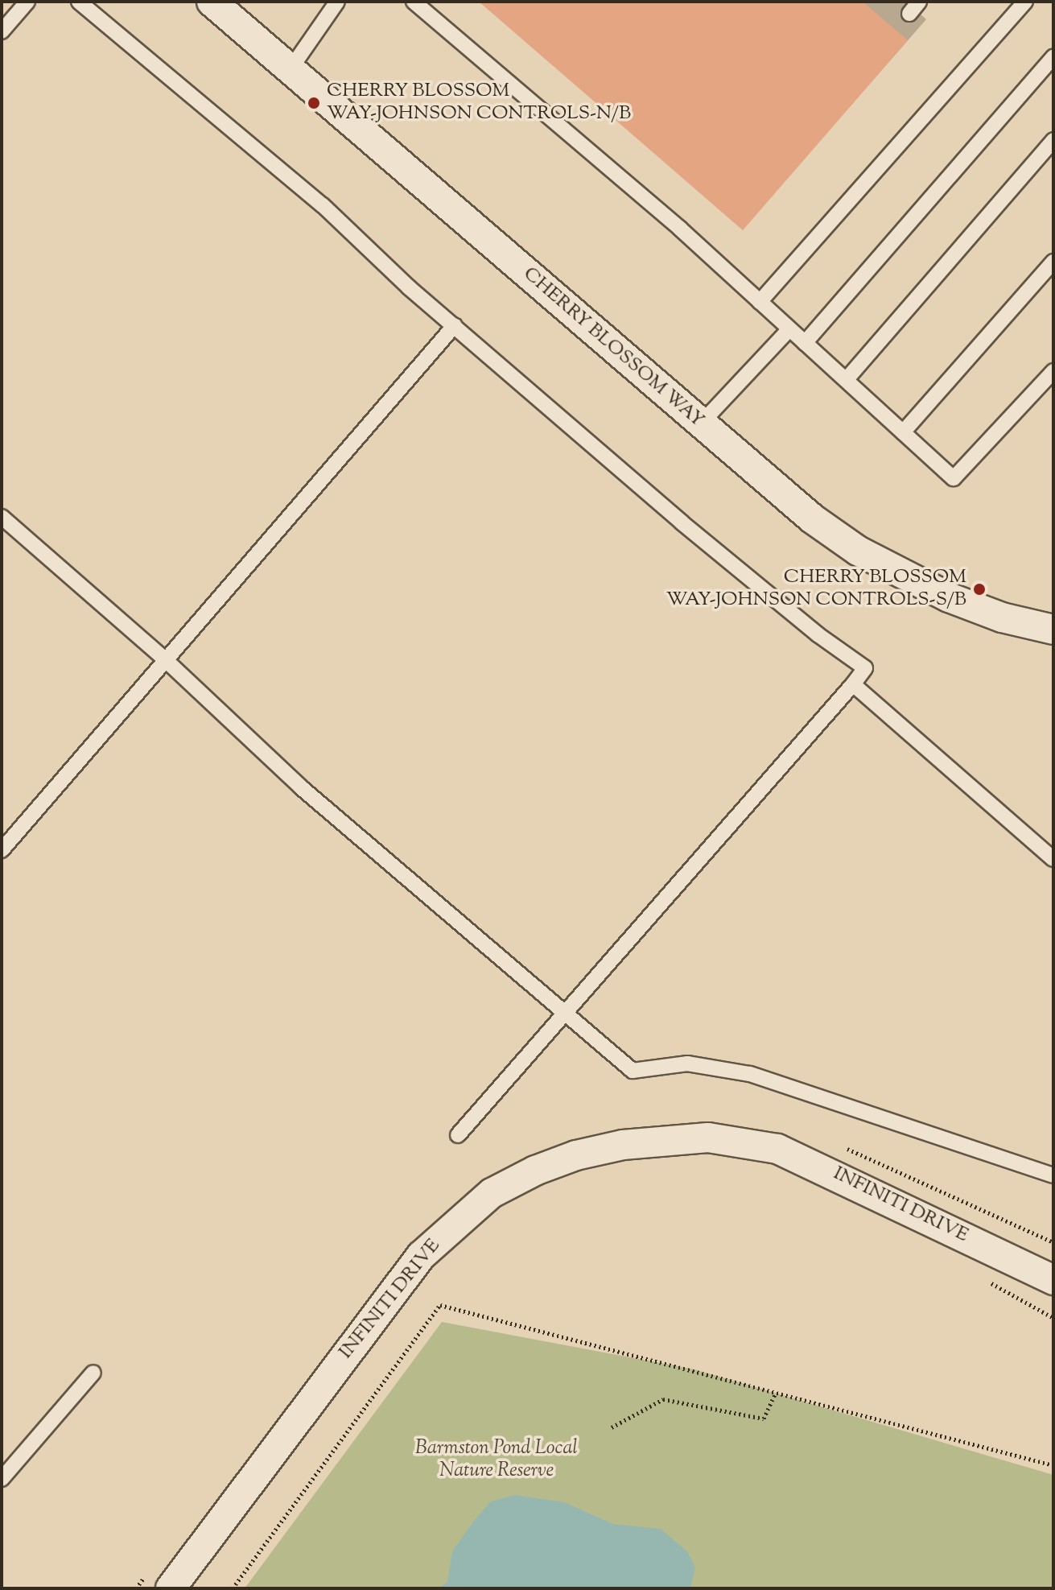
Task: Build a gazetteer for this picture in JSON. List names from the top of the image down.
{
  "streets": {
    "street": ["CHERRY BLOSSOM WAY", "INFINITI DRIVE"]
  },
  "parks": ["Barmston Pond Local Nature Reserve"],
  "places": ["CHERRY BLOSSOM WAY-JOHNSON CONTROLS-N/B", "CHERRY BLOSSOM WAY-JOHNSON CONTROLS-S/B"]
}
